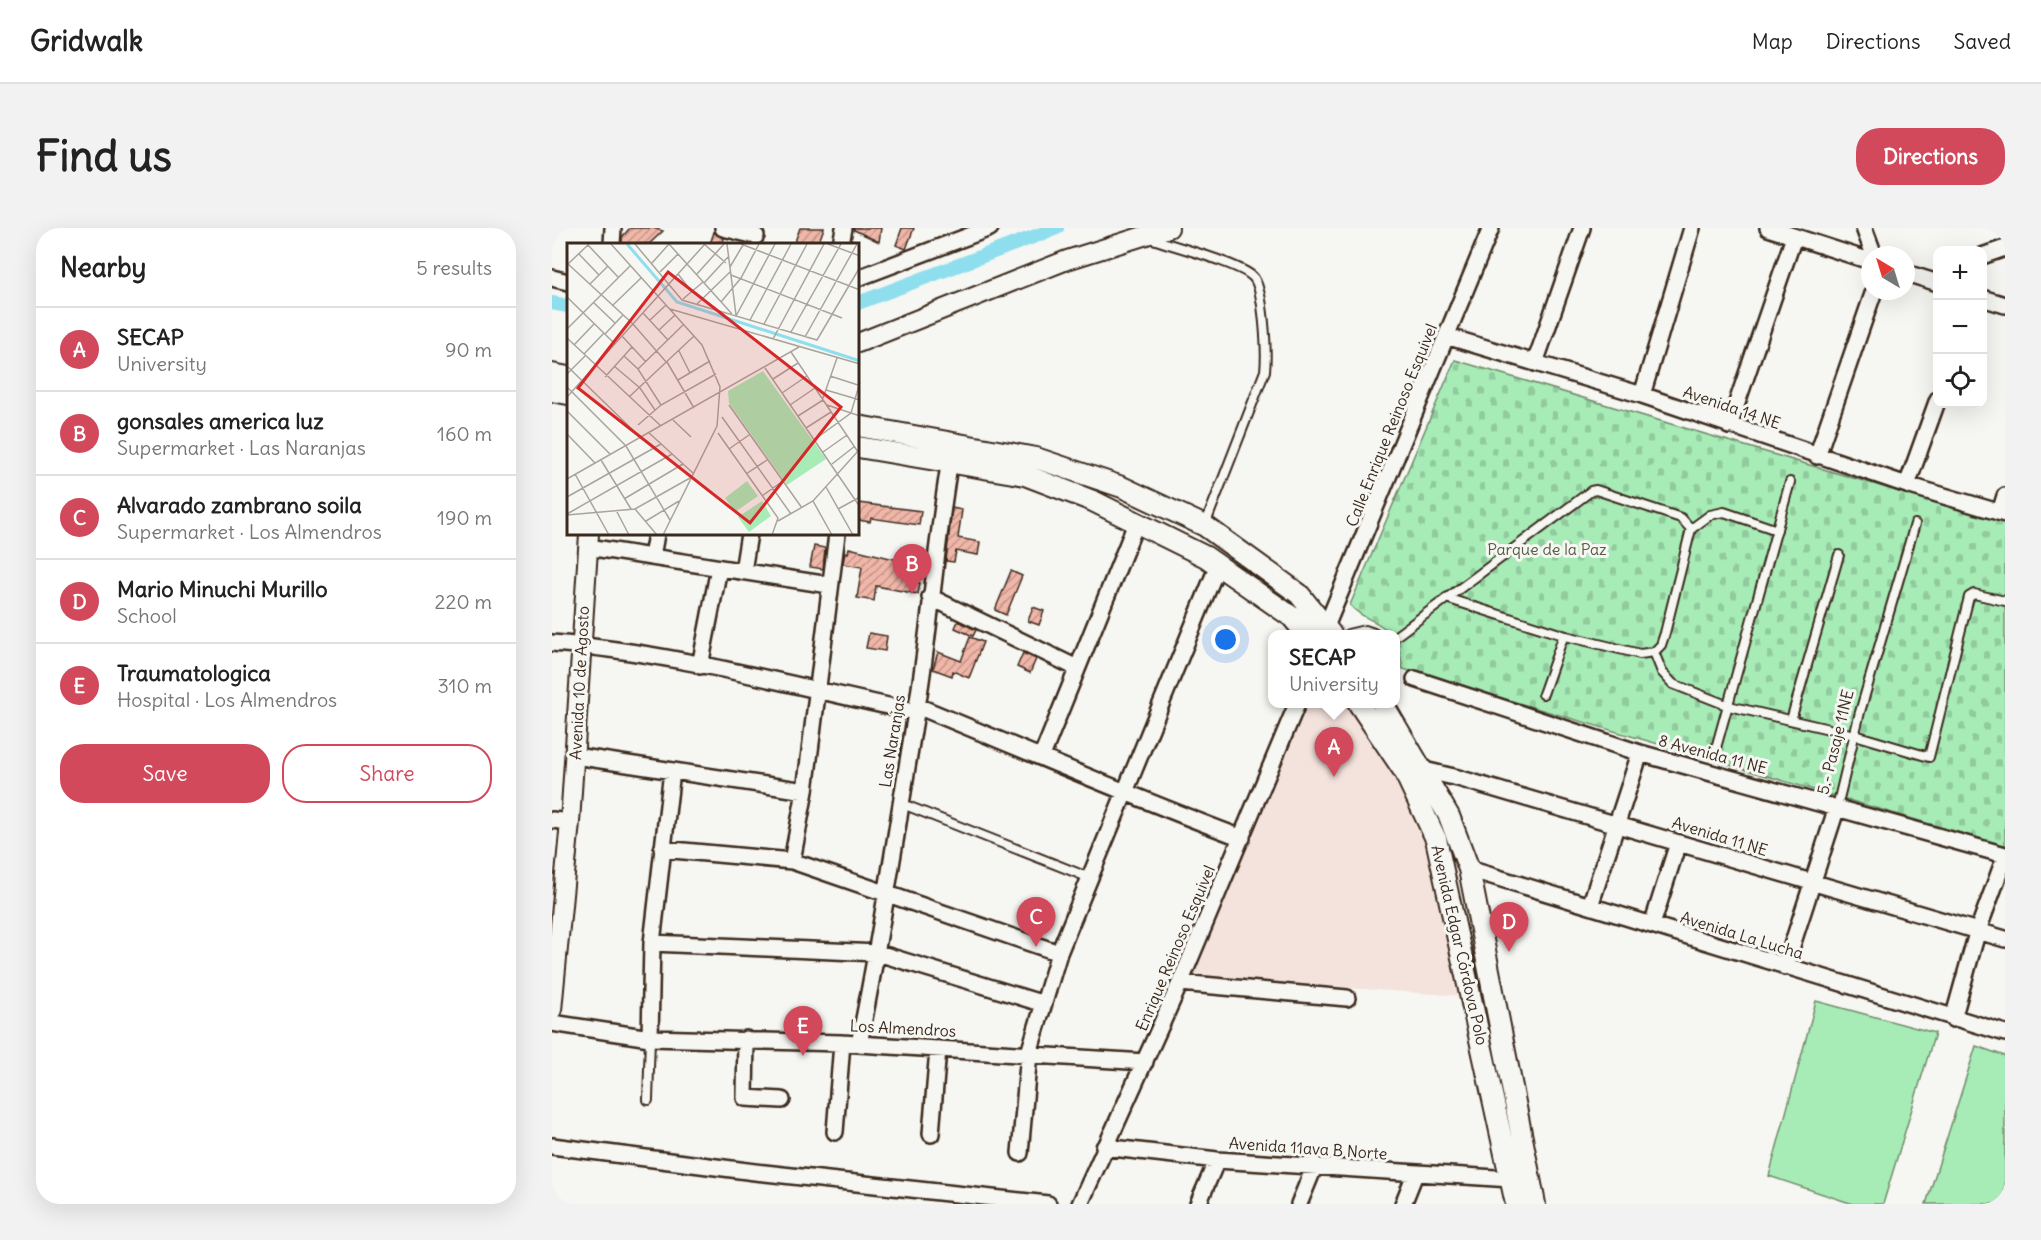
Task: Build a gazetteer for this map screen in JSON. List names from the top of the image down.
{
  "streets": {
    "main road": ["Avenida Edgar Córdova Polo"],
    "street": [
      "Avenida 14 NE",
      "Calle Enrique Reinoso Esquivel",
      "Avenida 10 de Agosto",
      "Las Naranjas",
      "5.- Pasaje 11NE",
      "8 Avenida 11 NE",
      "Avenida 11 NE",
      "Avenida La Lucha",
      "Enrique Reinoso Esquivel",
      "Los Almendros",
      "Avenida 11ava B Norte"
    ]
  },
  "crossings": [
    ["Avenida 14 NE", "Calle Enrique Reinoso Esquivel"],
    ["Las Naranjas", "Los Almendros"],
    ["5.- Pasaje 11NE", "8 Avenida 11 NE"],
    ["5.- Pasaje 11NE", "Avenida 11 NE"],
    ["5.- Pasaje 11NE", "Avenida La Lucha"],
    ["Avenida 11 NE", "Avenida Edgar Córdova Polo"],
    ["Avenida La Lucha", "Avenida Edgar Córdova Polo"],
    ["Avenida Edgar Córdova Polo", "Avenida 11ava B Norte"],
    ["Enrique Reinoso Esquivel", "Los Almendros"],
    ["Enrique Reinoso Esquivel", "Avenida 11ava B Norte"]
  ],
  "parks": ["Parque de la Paz"],
  "north": "top left",
  "page": {
    "header": "Gridwalk",
    "nav": ["Map", "Directions", "Saved"],
    "buttons": [
      "Directions",
      ["Save", "Share"]
    ],
    "title": "Find us",
    "heading": ["Nearby", "5 results"],
    "map_buttons": ["+", "−"],
    "list": [
      {
        "mark": "A",
        "name": "SECAP",
        "note": "University",
        "value": "90 m"
      },
      {
        "mark": "B",
        "name": "gonsales america luz",
        "note": "Supermarket · Las Naranjas",
        "value": "160 m"
      },
      {
        "mark": "C",
        "name": "Alvarado zambrano soila",
        "note": "Supermarket · Los Almendros",
        "value": "190 m"
      },
      {
        "mark": "D",
        "name": "Mario Minuchi Murillo",
        "note": "School",
        "value": "220 m"
      },
      {
        "mark": "E",
        "name": "Traumatologica",
        "note": "Hospital · Los Almendros",
        "value": "310 m"
      }
    ],
    "pins": [
      "B",
      "A",
      "C",
      "D",
      "E"
    ],
    "popup": ["SECAP", "University"]
  }
}
